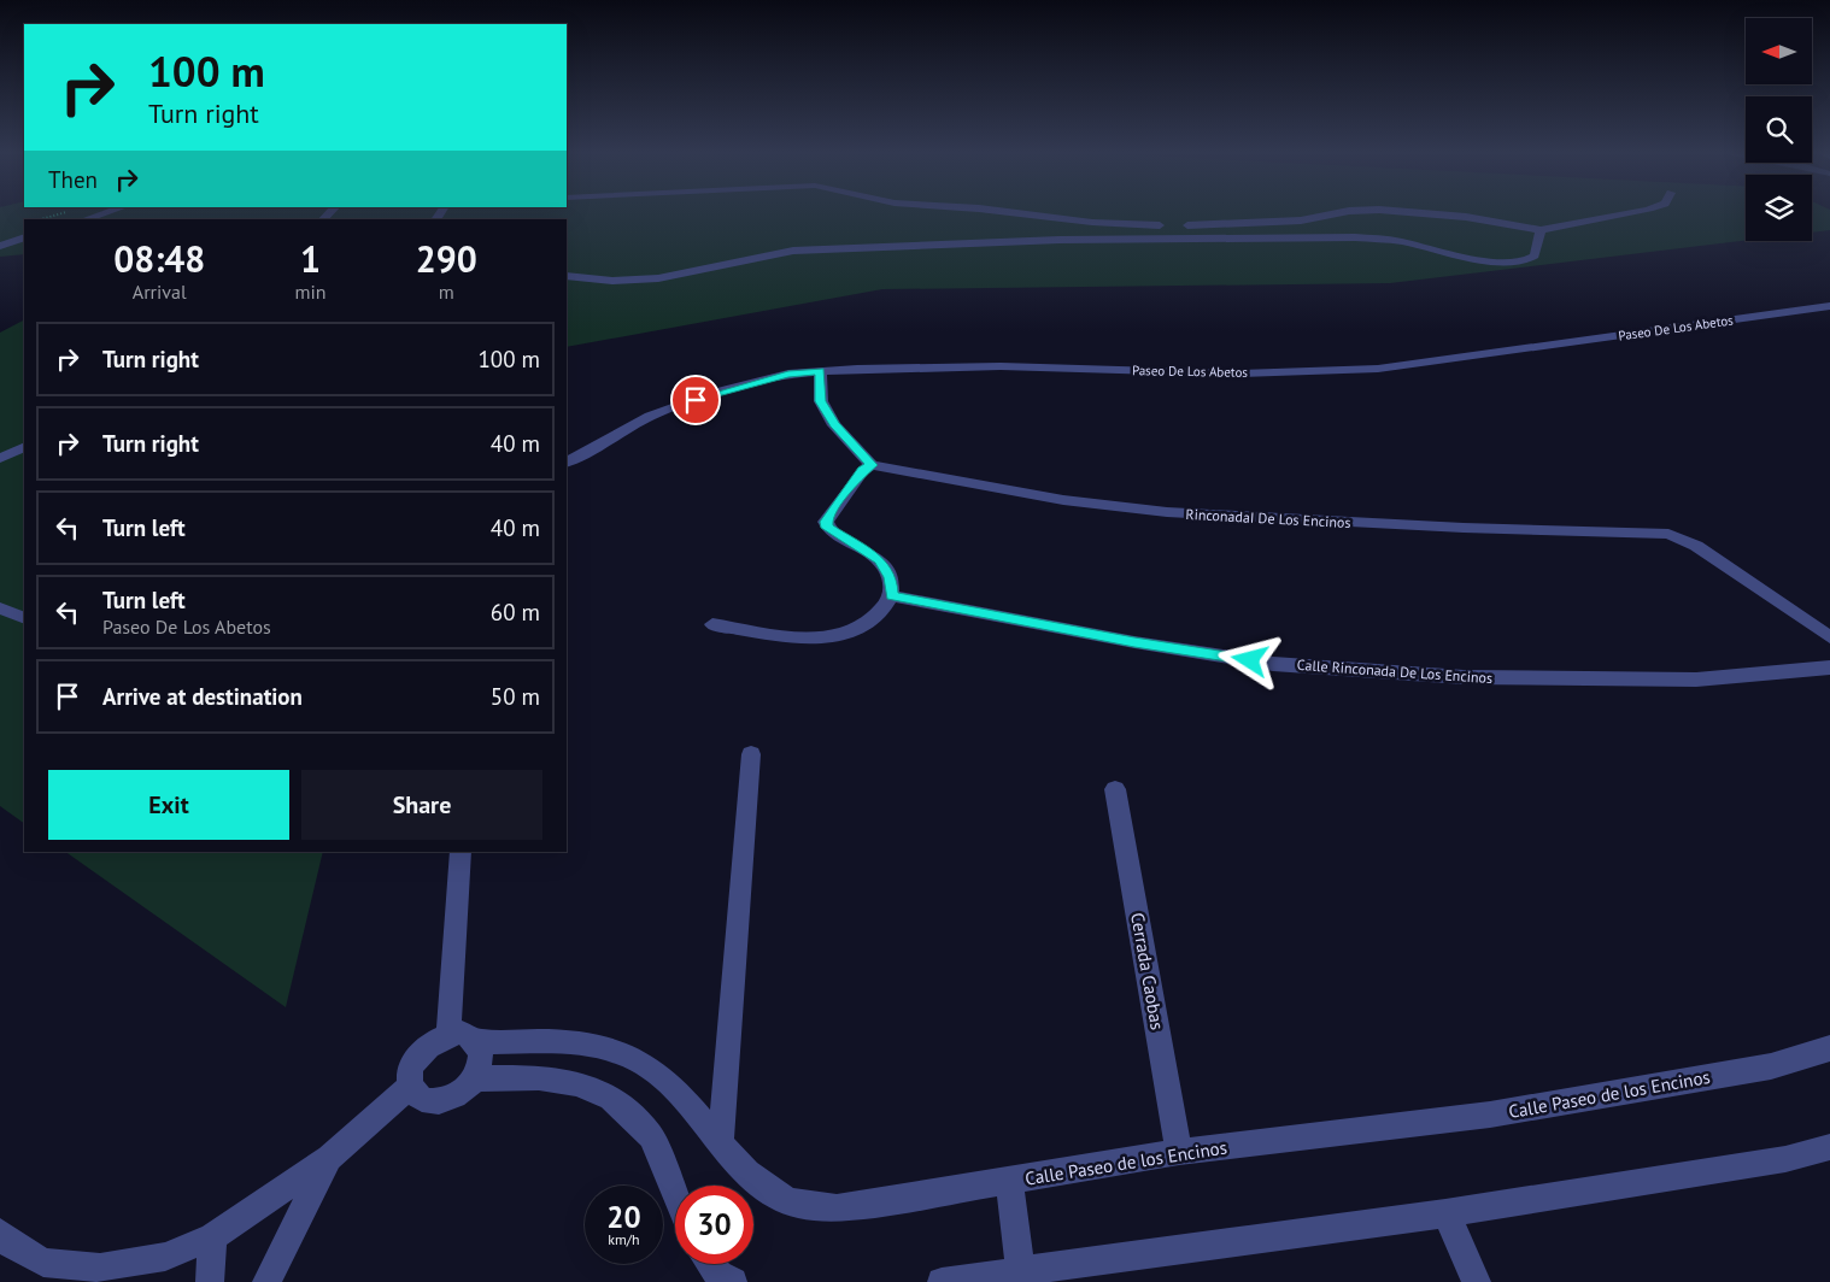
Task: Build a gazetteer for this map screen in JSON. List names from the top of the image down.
{
  "streets": {
    "street": [
      "Paseo De Los Abetos",
      "RinconadaI De Los Encinos",
      "Calle Rinconada De Los Encinos",
      "Cerrada Caobas",
      "Calle Paseo de los Encinos"
    ]
  },
  "crossings": [
    ["Cerrada Caobas", "Calle Paseo de los Encinos"]
  ],
  "north": "left",
  "page": {
    "turn": ["100 m", "Turn right"],
    "then": "Then",
    "eta": [
      "08:48",
      "Arrival",
      "1",
      "min",
      "290",
      "m"
    ],
    "list": [
      {
        "name": "Turn right",
        "value": "100 m"
      },
      {
        "name": "Turn right",
        "value": "40 m"
      },
      {
        "name": "Turn left",
        "value": "40 m"
      },
      {
        "name": "Turn left",
        "note": "Paseo De Los Abetos",
        "value": "60 m"
      },
      {
        "name": "Arrive at destination",
        "value": "50 m"
      }
    ],
    "buttons": ["Exit", "Share"],
    "speed": "20 km/h",
    "limit": "30"
  }
}
